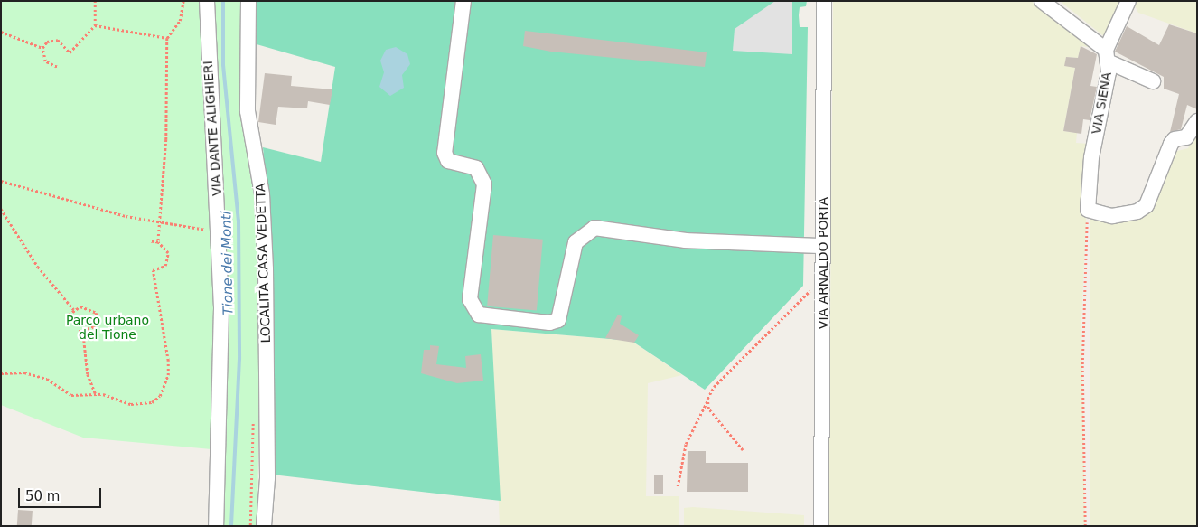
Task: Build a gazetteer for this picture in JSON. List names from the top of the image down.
{
  "streets": {
    "street": [
      "VIA SIENA",
      "VIA DANTE ALIGHIERI",
      "LOCALITÀ CASA VEDETTA",
      "VIA ARNALDO PORTA"
    ]
  },
  "water": ["Tione dei Monti"],
  "parks": ["Parco urbano del Tione"],
  "scale_bar": "50 m"
}
